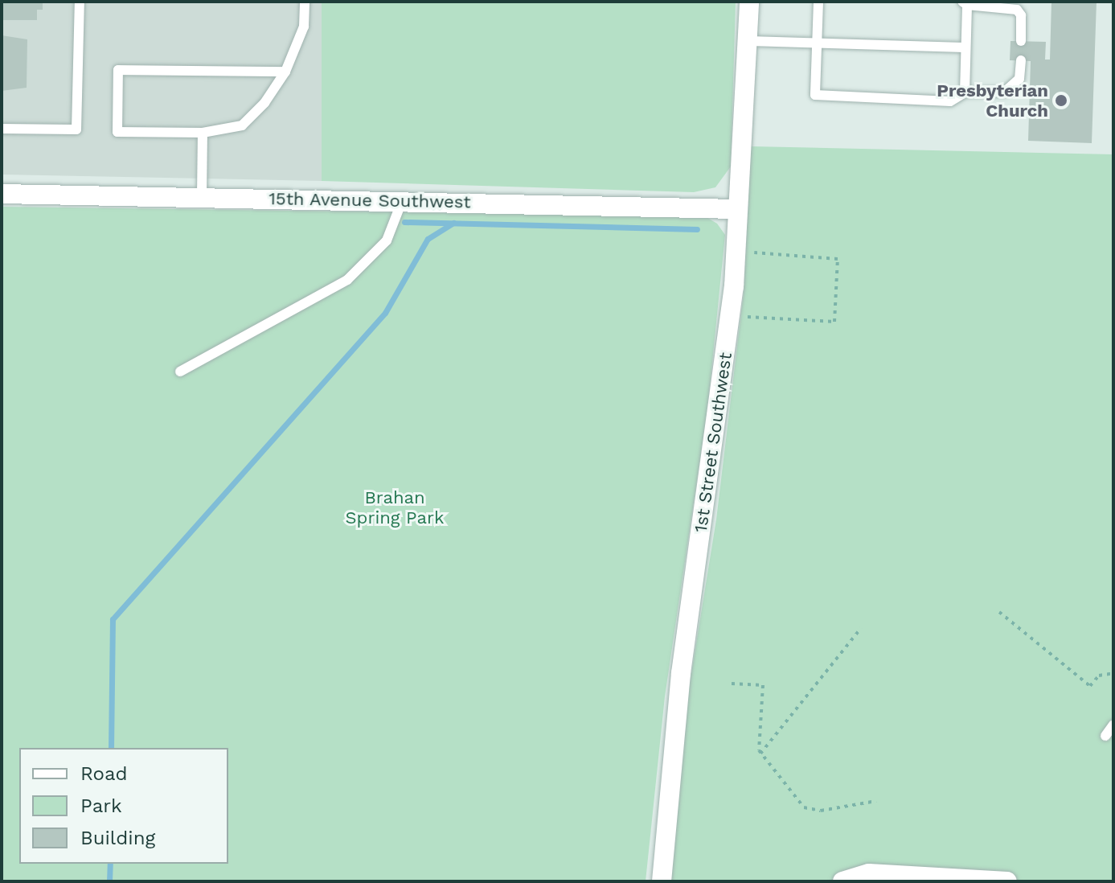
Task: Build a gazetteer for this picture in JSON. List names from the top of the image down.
{
  "streets": {
    "street": ["15th Avenue Southwest", "1st Street Southwest"]
  },
  "crossings": [
    ["15th Avenue Southwest", "1st Street Southwest"]
  ],
  "parks": ["Brahan Spring Park"],
  "places": ["Presbyterian Church"],
  "legend": ["Road", "Park", "Building"]
}
